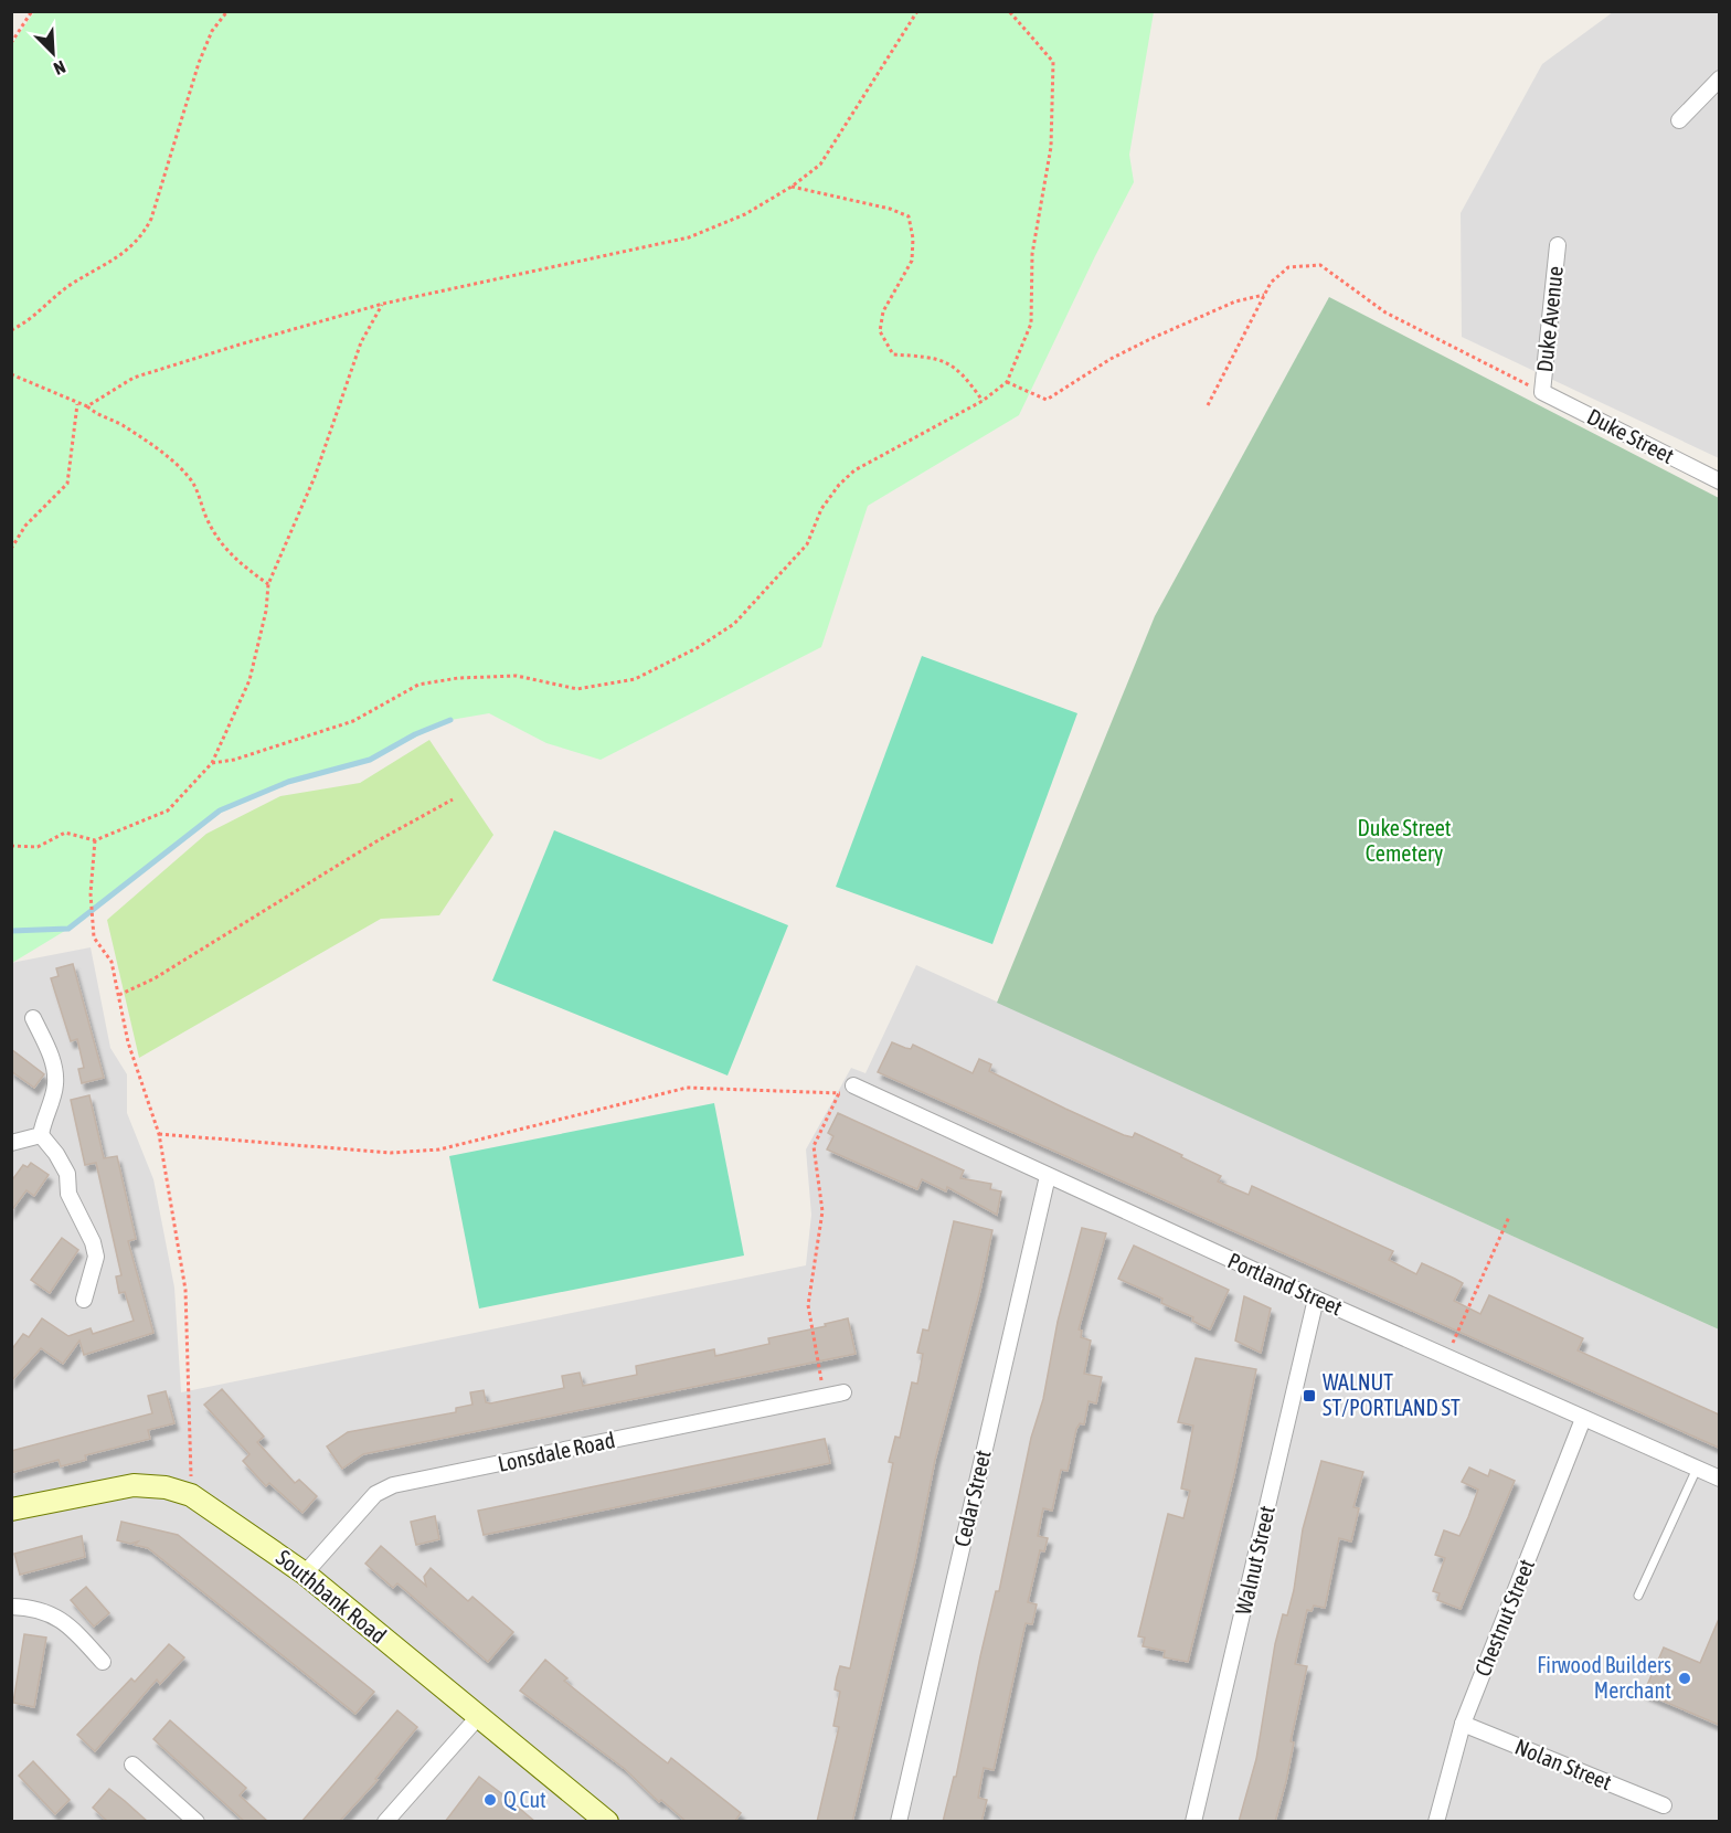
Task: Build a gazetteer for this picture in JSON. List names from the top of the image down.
{
  "streets": {
    "street": [
      "Duke Avenue",
      "Duke Street",
      "Portland Street",
      "Lonsdale Road",
      "Cedar Street",
      "Walnut Street",
      "Southbank Road",
      "Chestnut Street",
      "Nolan Street"
    ]
  },
  "crossings": [
    ["Duke Avenue", "Duke Street"],
    ["Portland Street", "Cedar Street"],
    ["Portland Street", "Walnut Street"],
    ["Portland Street", "Chestnut Street"],
    ["Lonsdale Road", "Southbank Road"],
    ["Chestnut Street", "Nolan Street"]
  ],
  "parks": ["Duke Street Cemetery"],
  "places": {
    "transit": ["WALNUT ST/PORTLAND ST"],
    "other": ["Firwood Builders Merchant", "Q Cut"]
  },
  "north": "bottom right"
}
